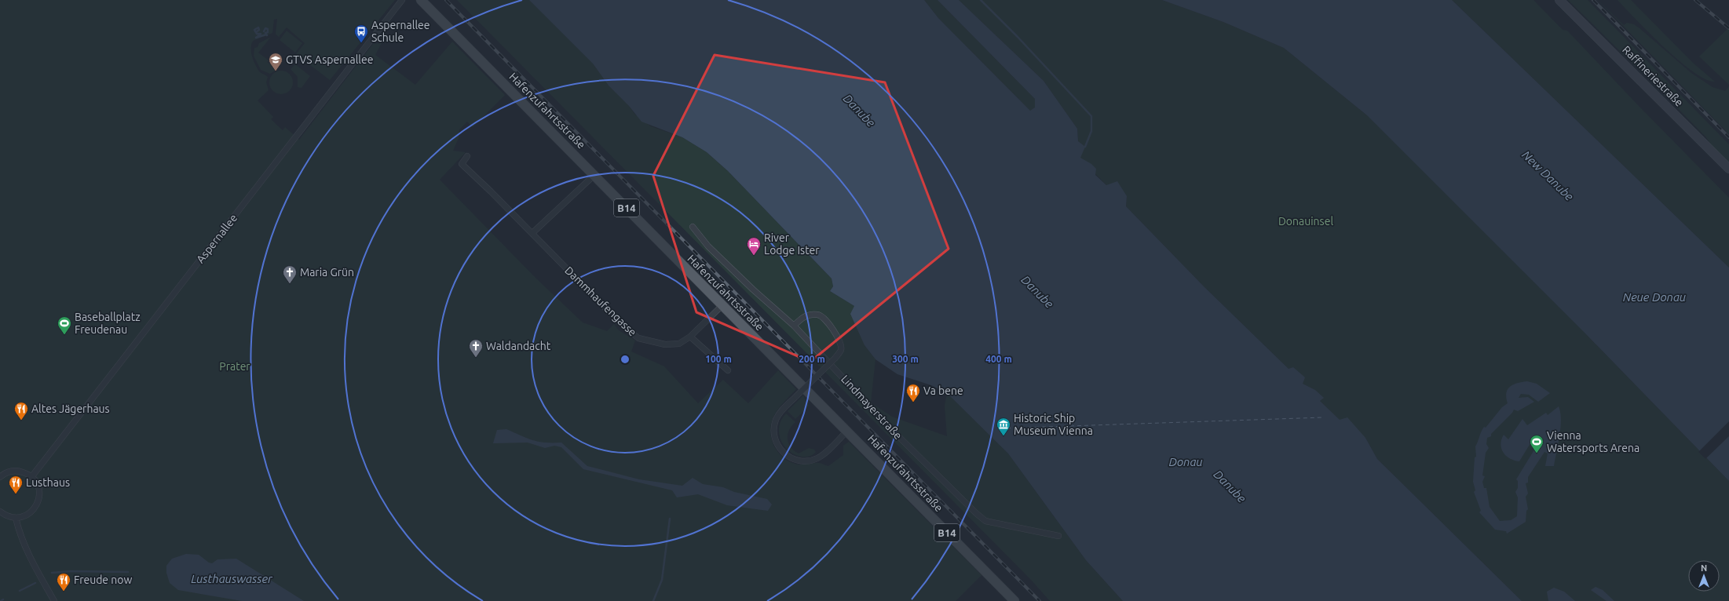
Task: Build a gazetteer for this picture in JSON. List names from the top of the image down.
{
  "streets": {
    "main road": ["Raffineriestraße", "Hafenzufahrtsstraße", "B14"],
    "street": ["Aspernallee", "Dammhaufengasse", "Lindmayerstraße"]
  },
  "crossings": [
    ["Hafenzufahrtsstraße", "Dammhaufengasse"]
  ],
  "water": [
    "Danube",
    "New Danube",
    "Neue Donau",
    "Donau",
    "Lusthauswasser"
  ],
  "parks": ["Donauinsel", "Prater"],
  "places": {
    "bus stop": ["Aspernallee Schule"],
    "school or university": ["GTVS Aspernallee"],
    "hotel": ["River Lodge Ister"],
    "church": ["Maria Grün", "Waldandacht"],
    "sports": ["Baseballplatz Freudenau", "Vienna Watersports Arena"],
    "restaurant": [
      "Va bene",
      "Altes Jägerhaus",
      "Lusthaus",
      "Freude now"
    ],
    "museum": ["Historic Ship Museum Vienna"]
  },
  "north": "top",
  "rings": [
    "100 m",
    "200 m",
    "300 m",
    "400 m"
  ]
}
